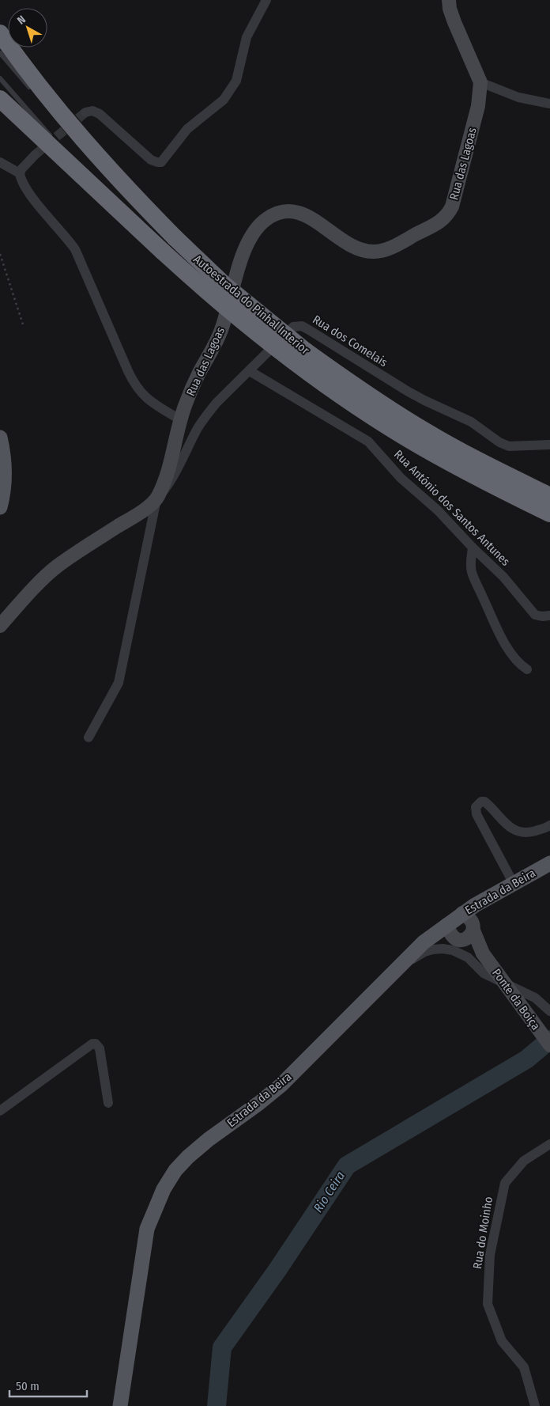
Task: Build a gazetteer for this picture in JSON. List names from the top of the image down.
{
  "streets": {
    "highway": ["Autoestrada do Pinhal Interior"],
    "main road": ["Estrada da Beira"],
    "street": [
      "Rua das Lagoas",
      "Rua dos Comelais",
      "Rua António dos Santos Antunes",
      "Ponte da Boiça",
      "Rua do Moinho"
    ]
  },
  "crossings": [
    ["Rua das Lagoas", "Rua dos Comelais"],
    ["Rua dos Comelais", "Rua António dos Santos Antunes"],
    ["Estrada da Beira", "Ponte da Boiça"]
  ],
  "water": ["Rio Ceira"],
  "scale_bar": "50 m",
  "north": "top left"
}
